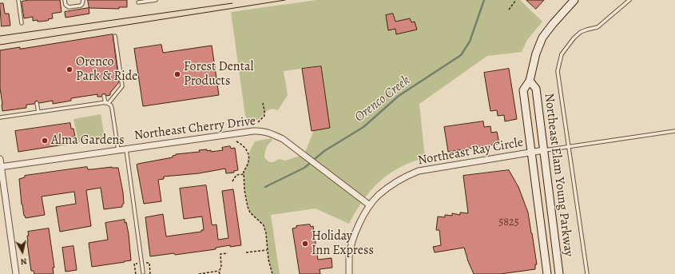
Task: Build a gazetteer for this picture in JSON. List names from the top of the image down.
{
  "streets": {
    "street": ["Northeast Cherry Drive", "Northeast Ray Circle", "Northeast Elam Young Parkway"]
  },
  "crossings": [
    ["Northeast Cherry Drive", "Northeast Ray Circle"],
    ["Northeast Ray Circle", "Northeast Elam Young Parkway"]
  ],
  "water": ["Orenco Creek"],
  "places": [
    "Orenco Park & Ride",
    "Forest Dental Products",
    "Alma Gardens",
    "Holiday Inn Express"
  ],
  "house_numbers": ["5825"],
  "north": "bottom"
}
